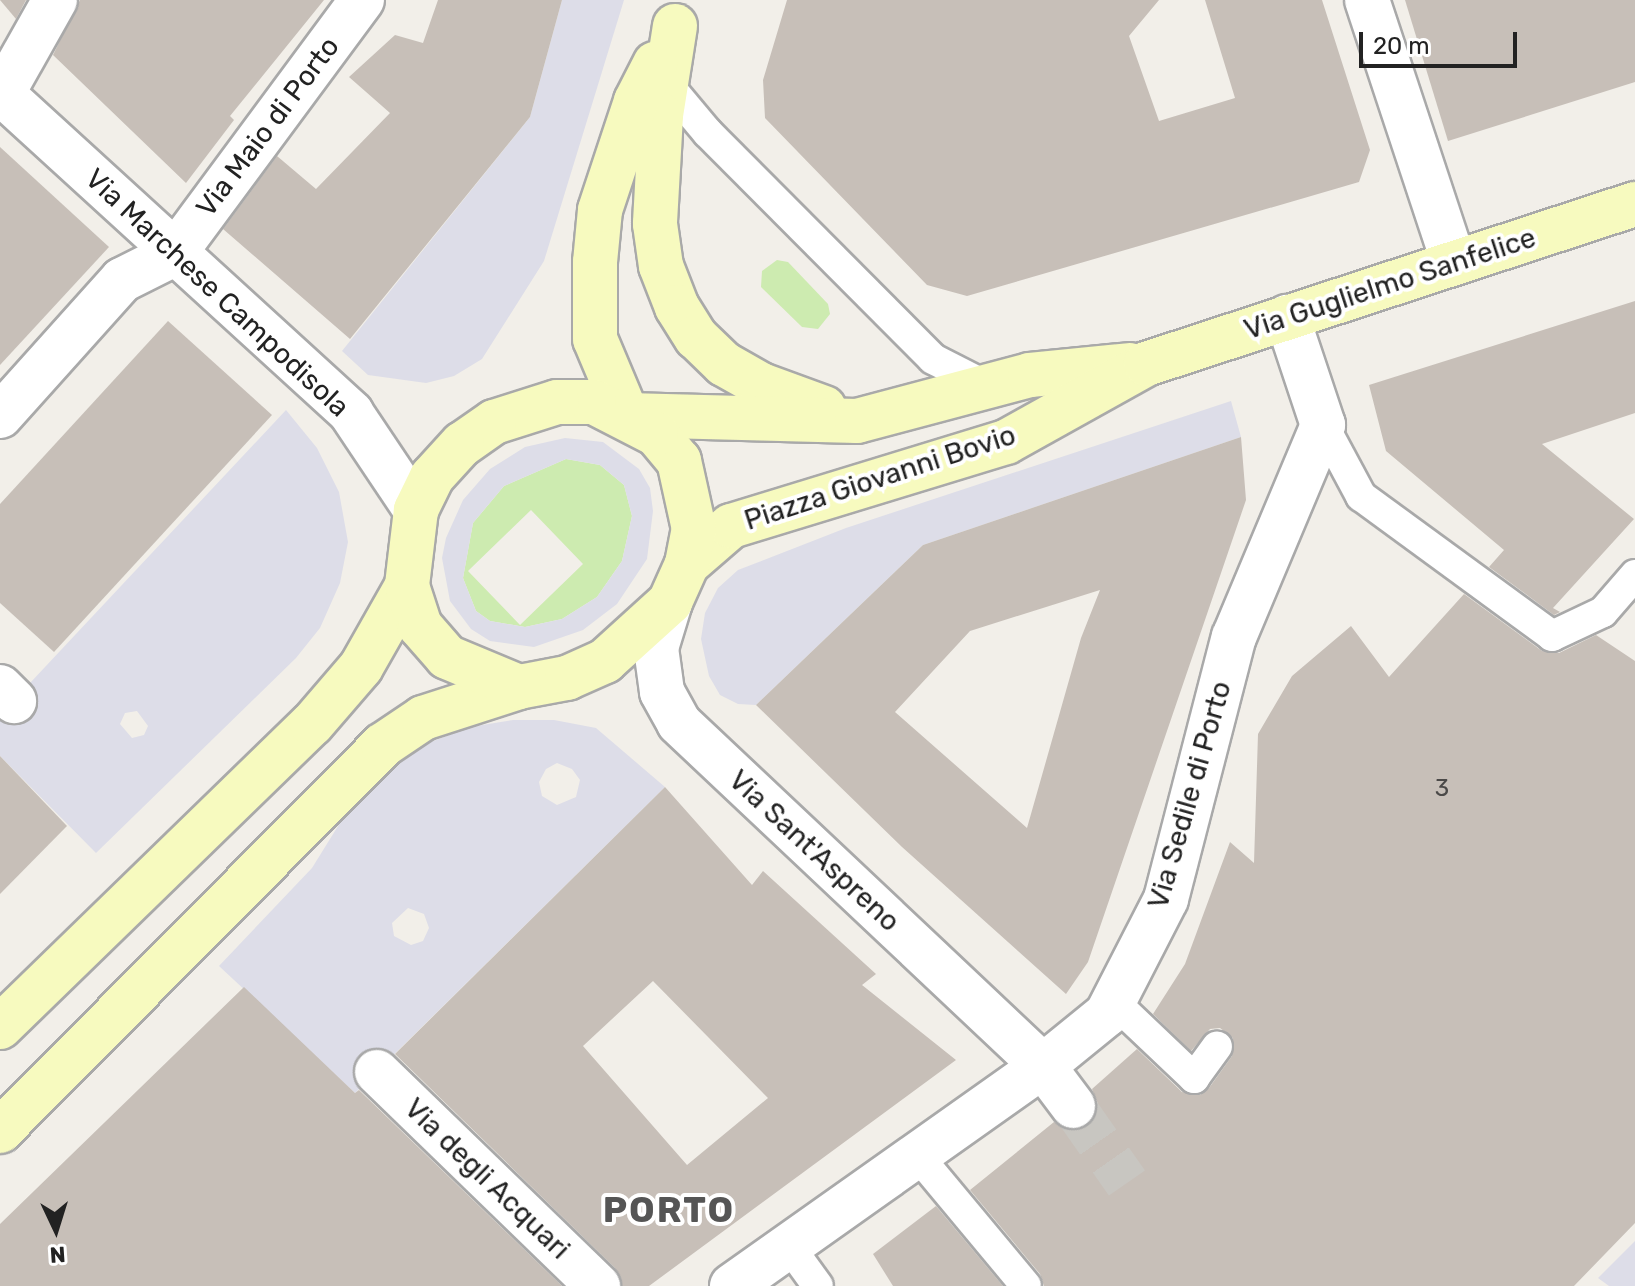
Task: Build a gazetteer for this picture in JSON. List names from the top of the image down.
{
  "streets": {
    "main road": ["Via Guglielmo Sanfelice", "Piazza Giovanni Bovio"],
    "street": [
      "Via Maio di Porto",
      "Via Marchese Campodisola",
      "Via Sedile di Porto",
      "Via Sant'Aspreno",
      "Via degli Acquari"
    ]
  },
  "crossings": [
    ["Via Maio di Porto", "Via Marchese Campodisola"],
    ["Via Guglielmo Sanfelice", "Piazza Giovanni Bovio"],
    ["Via Marchese Campodisola", "Piazza Giovanni Bovio"],
    ["Via Marchese Campodisola", "Via Sant'Aspreno"],
    ["Piazza Giovanni Bovio", "Via Sant'Aspreno"],
    ["Via Sedile di Porto", "Via Sant'Aspreno"]
  ],
  "districts": ["PORTO"],
  "house_numbers": ["3"],
  "scale_bar": "20 m",
  "north": "bottom"
}
